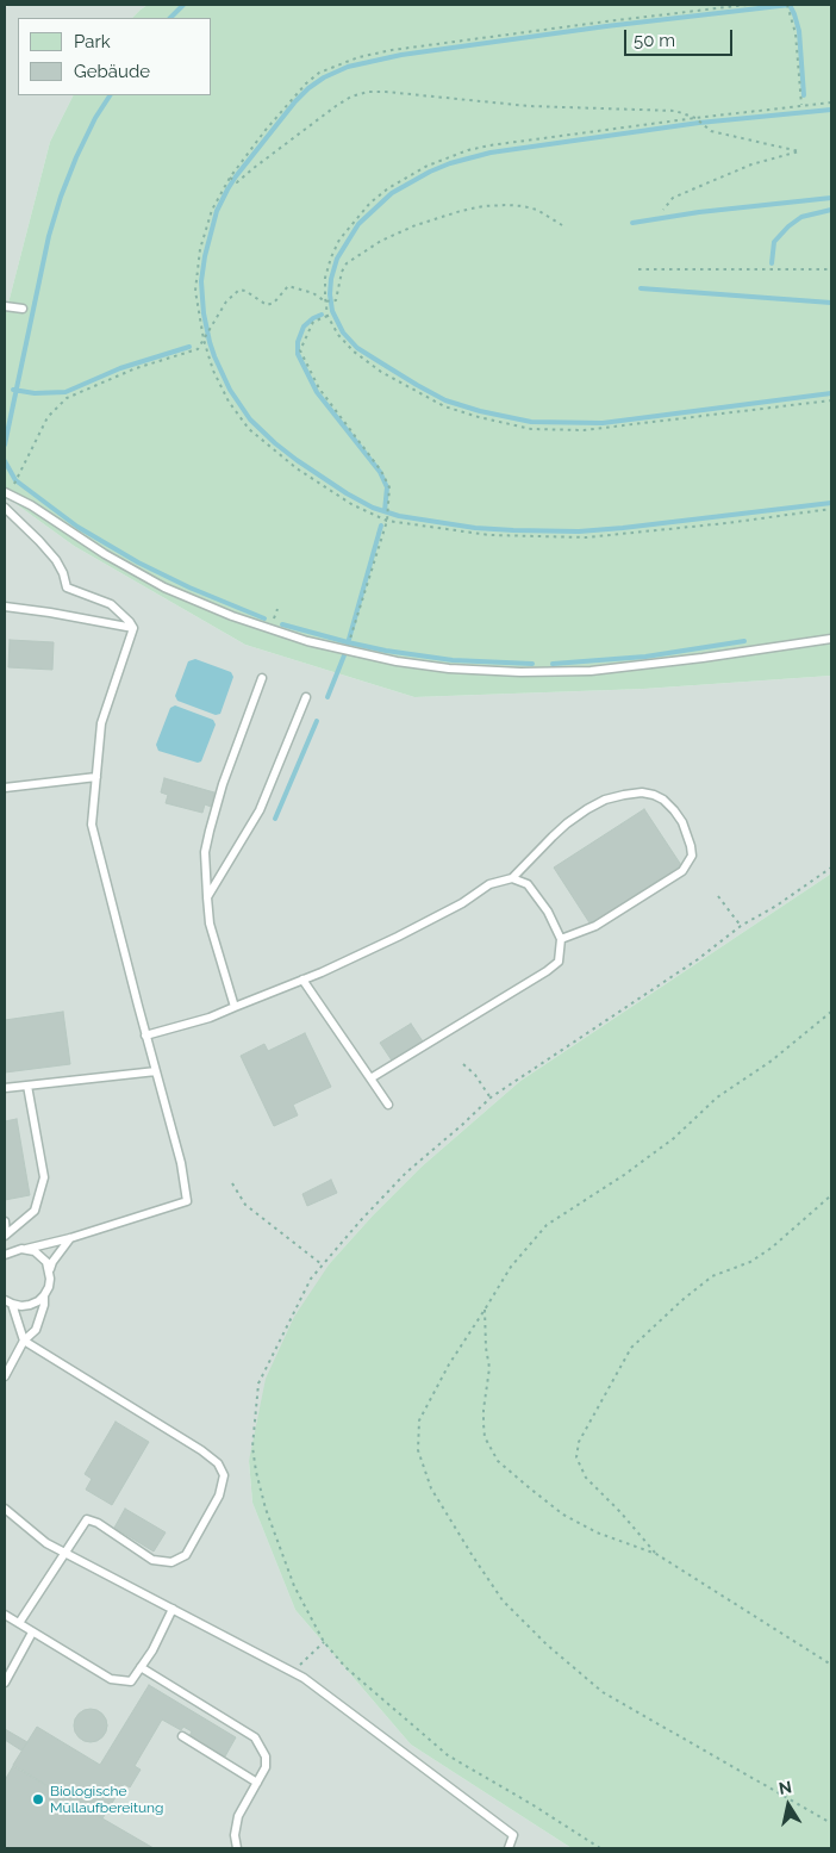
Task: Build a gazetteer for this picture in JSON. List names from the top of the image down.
{
  "places": ["Biologische Müllaufbereitung"],
  "legend": ["Park", "Gebäude"],
  "scale_bar": "50 m",
  "north": "top"
}
